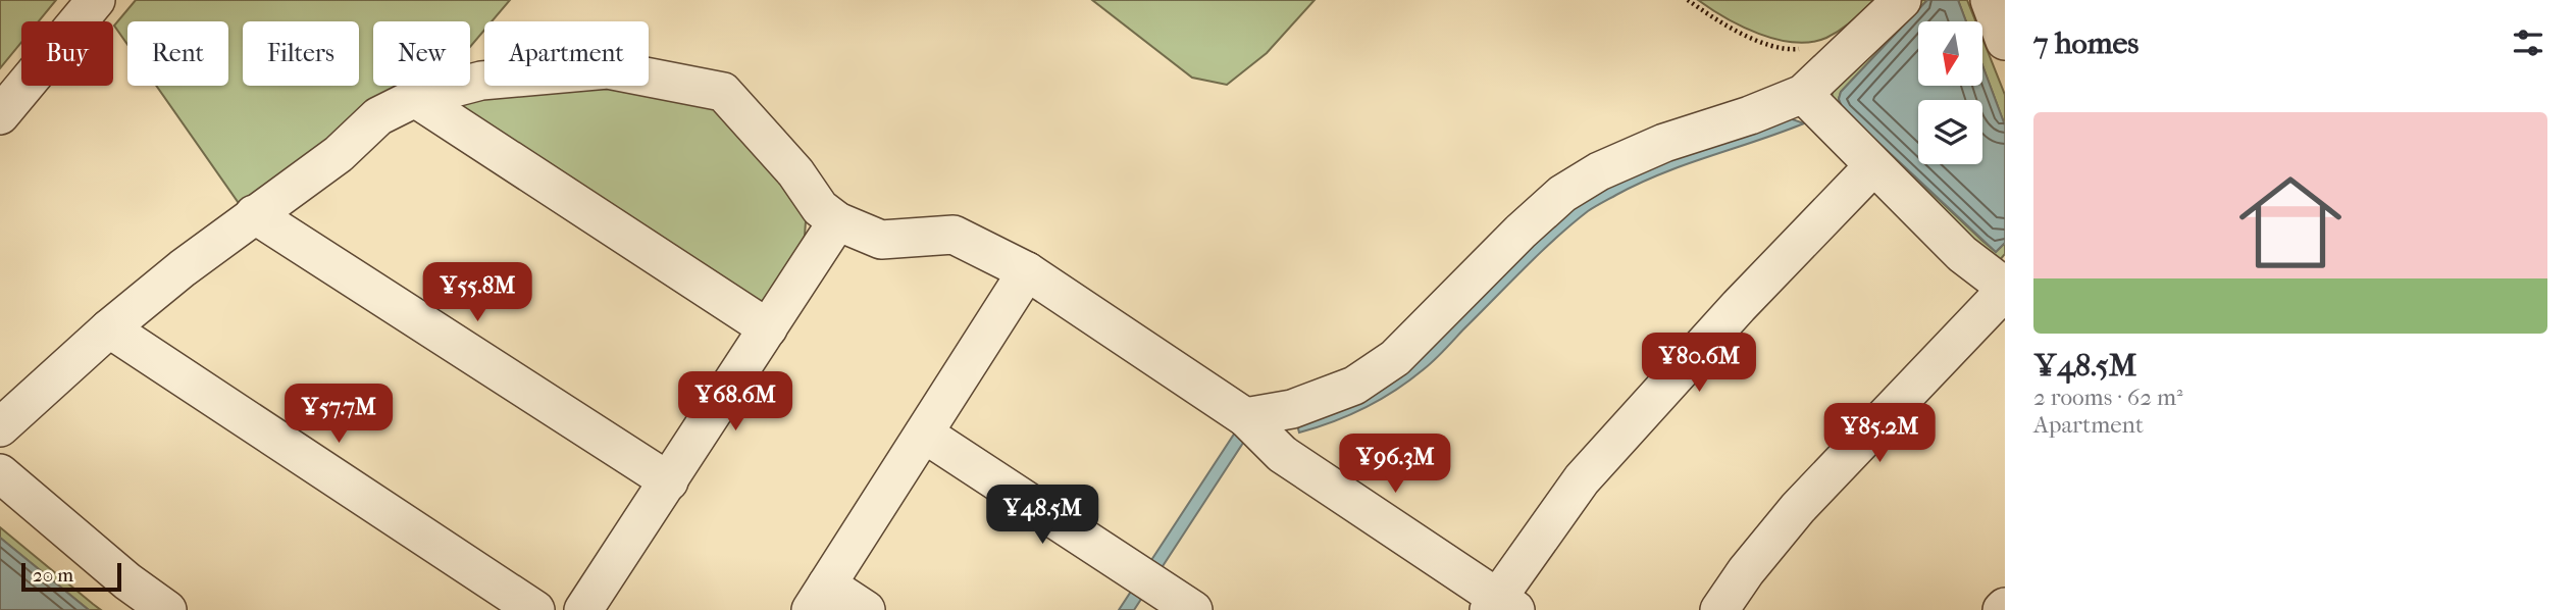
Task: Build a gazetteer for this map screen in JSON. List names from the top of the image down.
{
  "scale_bar": "20 m",
  "north": "bottom",
  "page": {
    "heading": "7 homes",
    "chip": [
      "Buy",
      "Rent",
      "Filters",
      "New",
      "Apartment"
    ],
    "list": [
      {
        "name": "¥48.5M",
        "note": "2 rooms · 62 m² · Apartment"
      }
    ],
    "price": [
      "¥55.8M",
      "¥80.6M",
      "¥68.6M",
      "¥57.7M",
      "¥85.2M",
      "¥96.3M",
      "¥48.5M"
    ],
    "scale": "20 m"
  }
}
